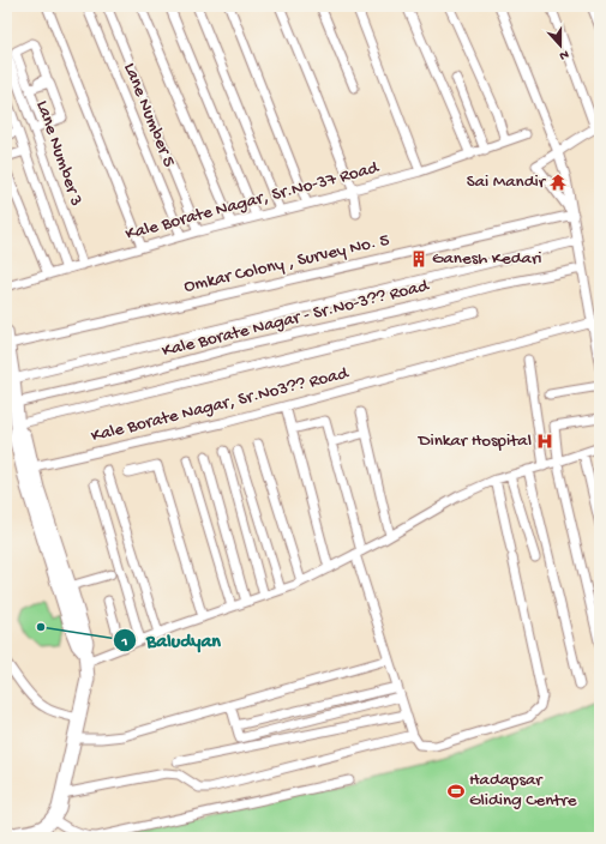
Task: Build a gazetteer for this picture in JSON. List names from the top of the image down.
{
  "streets": {
    "street": [
      "Lane Number 5",
      "Lane Number 3",
      "Kale Borate Nagar, Sr.No-37 Road",
      "Omkar Colony , Survey No. 5",
      "Kale Borate Nagar - Sr.No-3?? Road",
      "Kale Borate Nagar, Sr.No3?? Road"
    ]
  },
  "crossings": [
    ["Lane Number 5", "Kale Borate Nagar, Sr.No-37 Road"],
    ["Lane Number 3", "Kale Borate Nagar, Sr.No-37 Road"]
  ],
  "places": {
    "temple": ["Sai Mandir"],
    "building": ["Ganesh Kedari"],
    "hospital": ["Dinkar Hospital"],
    "other": ["Baludyan"],
    "sports": ["Hadapsar Gliding Centre"]
  },
  "north": "bottom"
}
